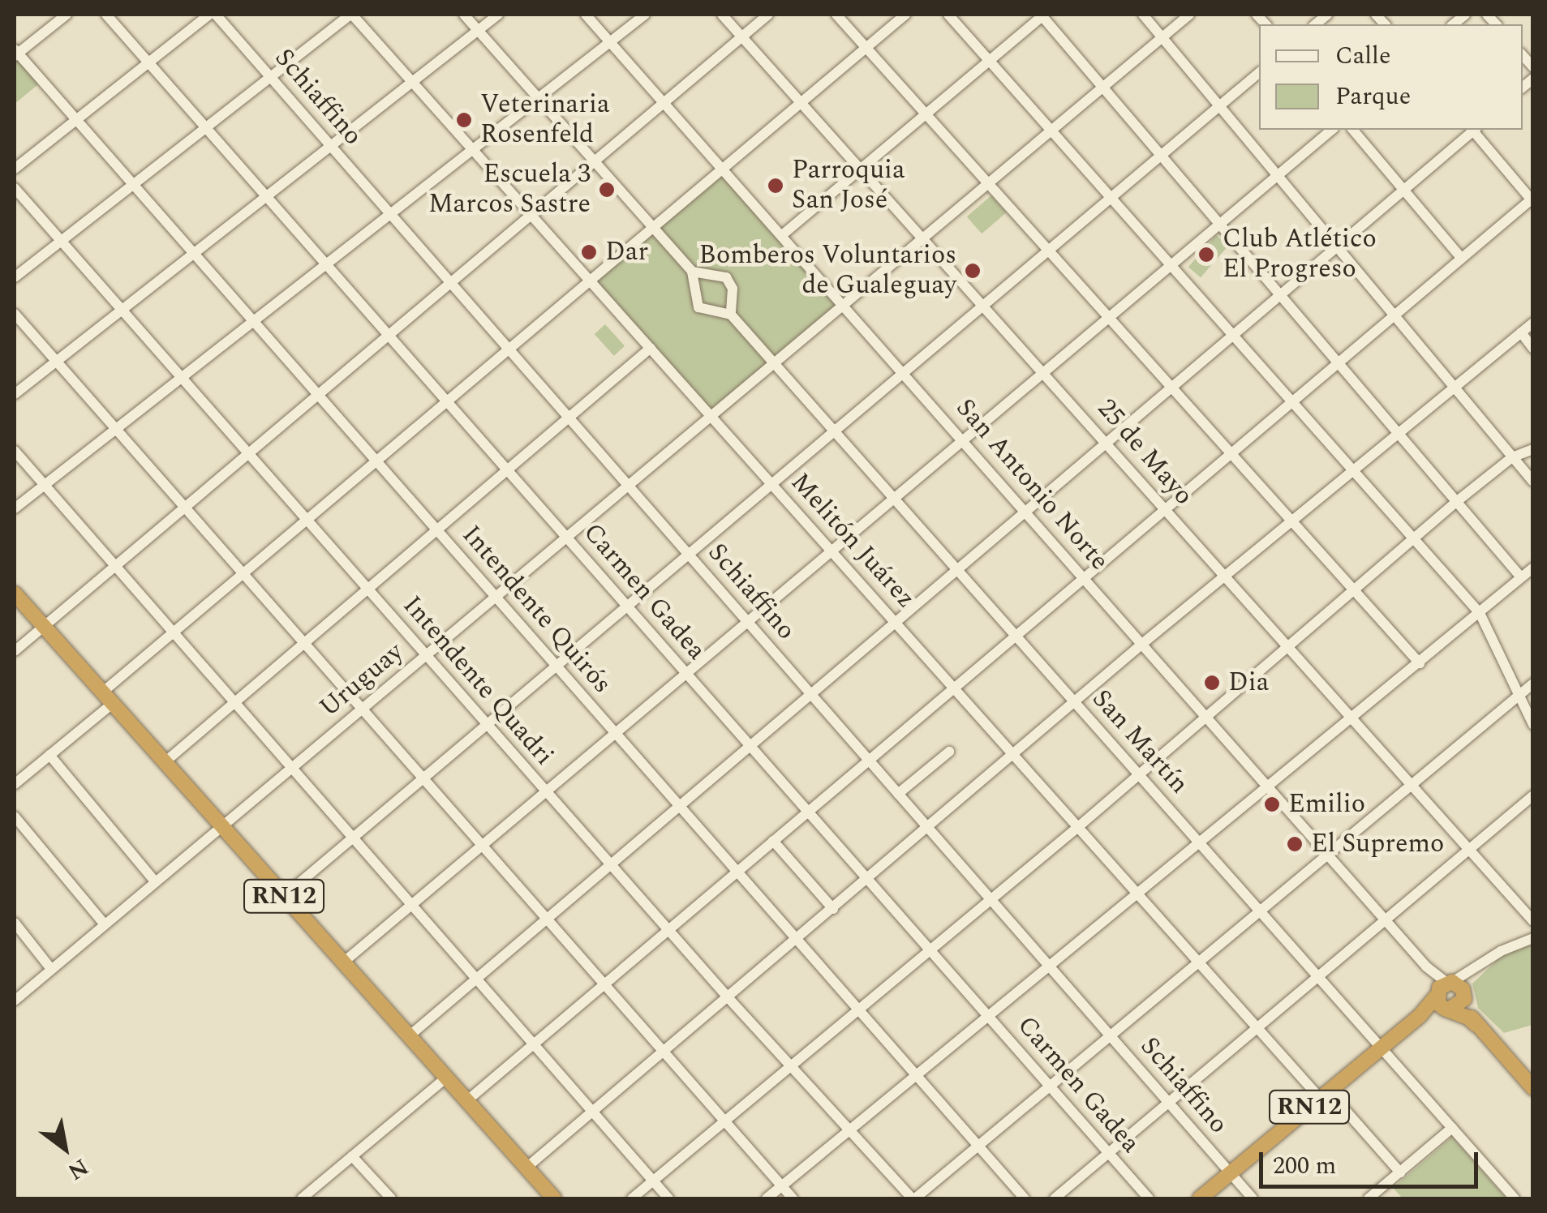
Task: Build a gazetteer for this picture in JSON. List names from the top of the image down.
{
  "streets": {
    "highway": ["RN12"],
    "street": [
      "Schiaffino",
      "25 de Mayo",
      "San Antonio Norte",
      "Melitón Juárez",
      "Carmen Gadea",
      "Intendente Quirós",
      "Uruguay",
      "Intendente Quadri",
      "San Martín"
    ]
  },
  "crossings": [
    ["Schiaffino", "Uruguay"],
    ["Schiaffino", "RN12"],
    ["25 de Mayo", "Uruguay"],
    ["San Antonio Norte", "Uruguay"],
    ["San Antonio Norte", "RN12"],
    ["Melitón Juárez", "Uruguay"],
    ["Melitón Juárez", "RN12"],
    ["Carmen Gadea", "Uruguay"],
    ["Intendente Quirós", "Uruguay"],
    ["Uruguay", "Intendente Quadri"],
    ["Uruguay", "San Martín"],
    ["Uruguay", "RN12"],
    ["San Martín", "RN12"]
  ],
  "places": [
    "Veterinaria Rosenfeld",
    "Parroquia San José",
    "Escuela 3 Marcos Sastre",
    "Dar",
    "Club Atlético El Progreso",
    "Bomberos Voluntarios de Gualeguay",
    "Dia",
    "Emilio",
    "El Supremo"
  ],
  "legend": ["Calle", "Parque"],
  "scale_bar": "200 m",
  "north": "bottom right"
}
